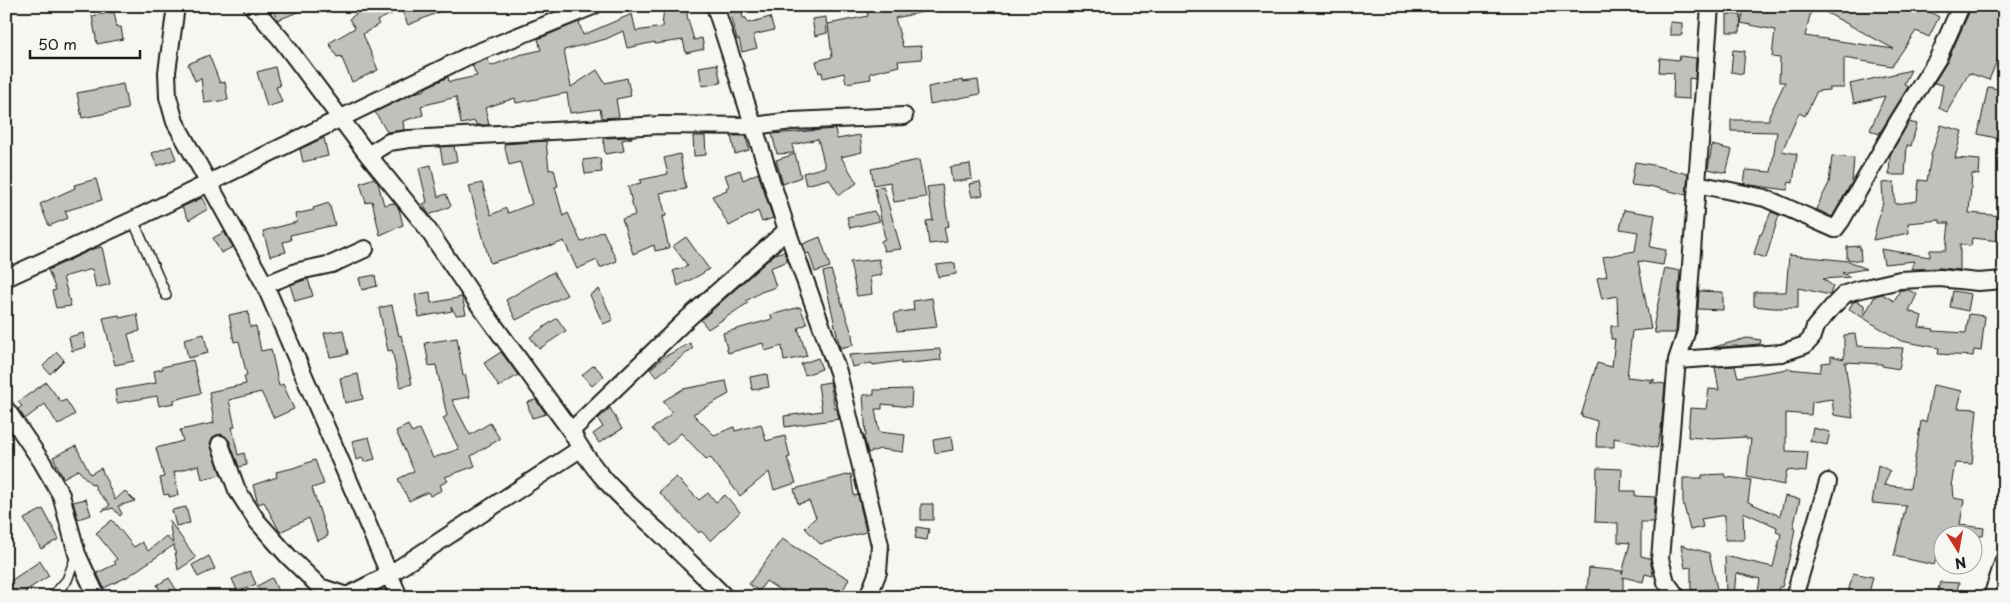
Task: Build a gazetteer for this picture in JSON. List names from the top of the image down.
{
  "scale_bar": "50 m",
  "north": "bottom"
}
